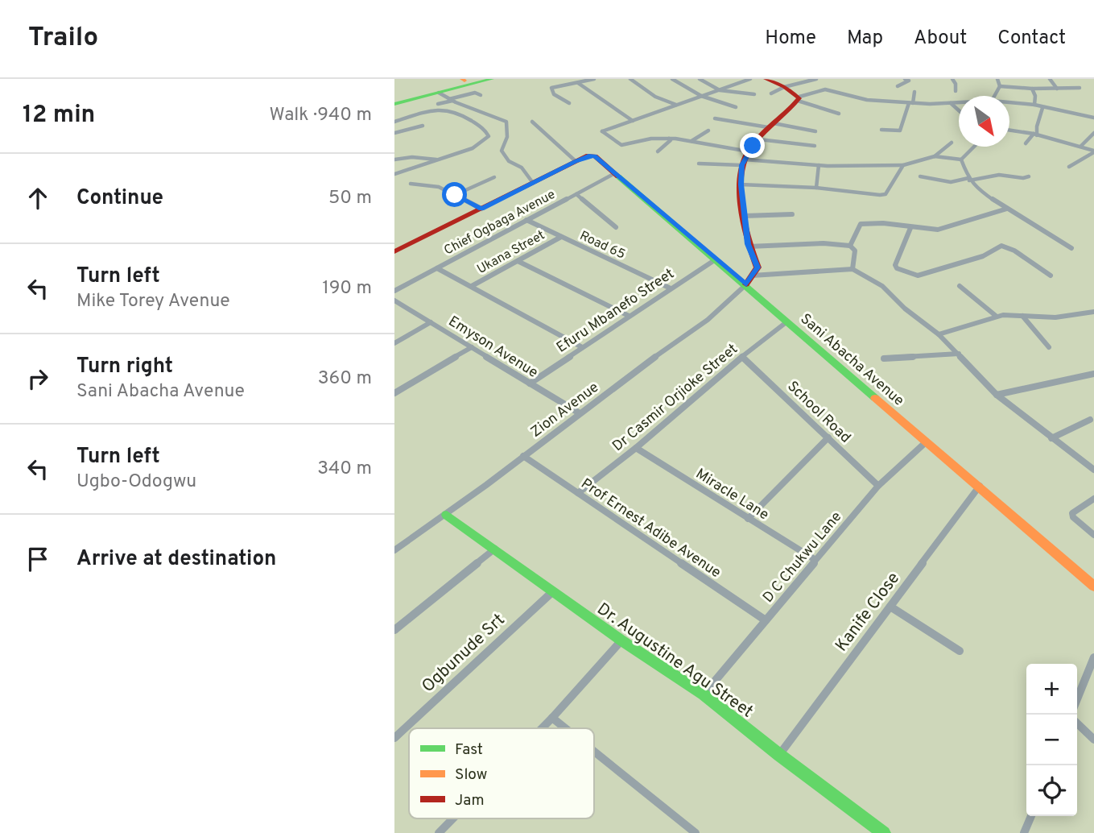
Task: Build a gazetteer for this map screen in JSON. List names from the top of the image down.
{
  "streets": {
    "main road": ["Sani Abacha Avenue", "Dr. Augustine Agu Street"],
    "street": [
      "Chief Ogbaga Avenue",
      "Road 65",
      "Ukana Street",
      "Efuru Mbanefo Street",
      "Emyson Avenue",
      "Dr Casmir Orjioke Street",
      "Zion Avenue",
      "School Road",
      "Miracle Lane",
      "Prof Ernest Adibe Avenue",
      "D C Chukwu Lane",
      "Kanife Close",
      "Ogbunude Srt"
    ]
  },
  "crossings": [
    ["Chief Ogbaga Avenue", "Road 65"],
    ["Chief Ogbaga Avenue", "Sani Abacha Avenue"],
    ["Road 65", "Ukana Street"],
    ["Road 65", "Efuru Mbanefo Street"],
    ["Efuru Mbanefo Street", "Emyson Avenue"],
    ["Efuru Mbanefo Street", "Sani Abacha Avenue"],
    ["Emyson Avenue", "Zion Avenue"],
    ["Sani Abacha Avenue", "Dr Casmir Orjioke Street"],
    ["Sani Abacha Avenue", "Zion Avenue"],
    ["Sani Abacha Avenue", "D C Chukwu Lane"],
    ["Sani Abacha Avenue", "Kanife Close"],
    ["Dr Casmir Orjioke Street", "School Road"],
    ["Dr Casmir Orjioke Street", "Miracle Lane"],
    ["Dr Casmir Orjioke Street", "Prof Ernest Adibe Avenue"],
    ["Zion Avenue", "Prof Ernest Adibe Avenue"],
    ["Zion Avenue", "Dr. Augustine Agu Street"],
    ["School Road", "D C Chukwu Lane"],
    ["Miracle Lane", "D C Chukwu Lane"],
    ["Prof Ernest Adibe Avenue", "D C Chukwu Lane"],
    ["D C Chukwu Lane", "Dr. Augustine Agu Street"],
    ["Kanife Close", "Dr. Augustine Agu Street"],
    ["Ogbunude Srt", "Dr. Augustine Agu Street"]
  ],
  "legend": ["Fast", "Slow", "Jam"],
  "north": "bottom right",
  "page": {
    "header": "Trailo",
    "nav": [
      "Home",
      "Map",
      "About",
      "Contact"
    ],
    "heading": ["12 min", "Walk · 940 m"],
    "list": [
      ["Continue", "50 m"],
      ["Turn left", "Mike Torey Avenue", "190 m"],
      ["Turn right", "Sani Abacha Avenue", "360 m"],
      ["Turn left", "Ugbo-Odogwu", "340 m"],
      "Arrive at destination"
    ],
    "map_buttons": ["+", "−"]
  }
}
